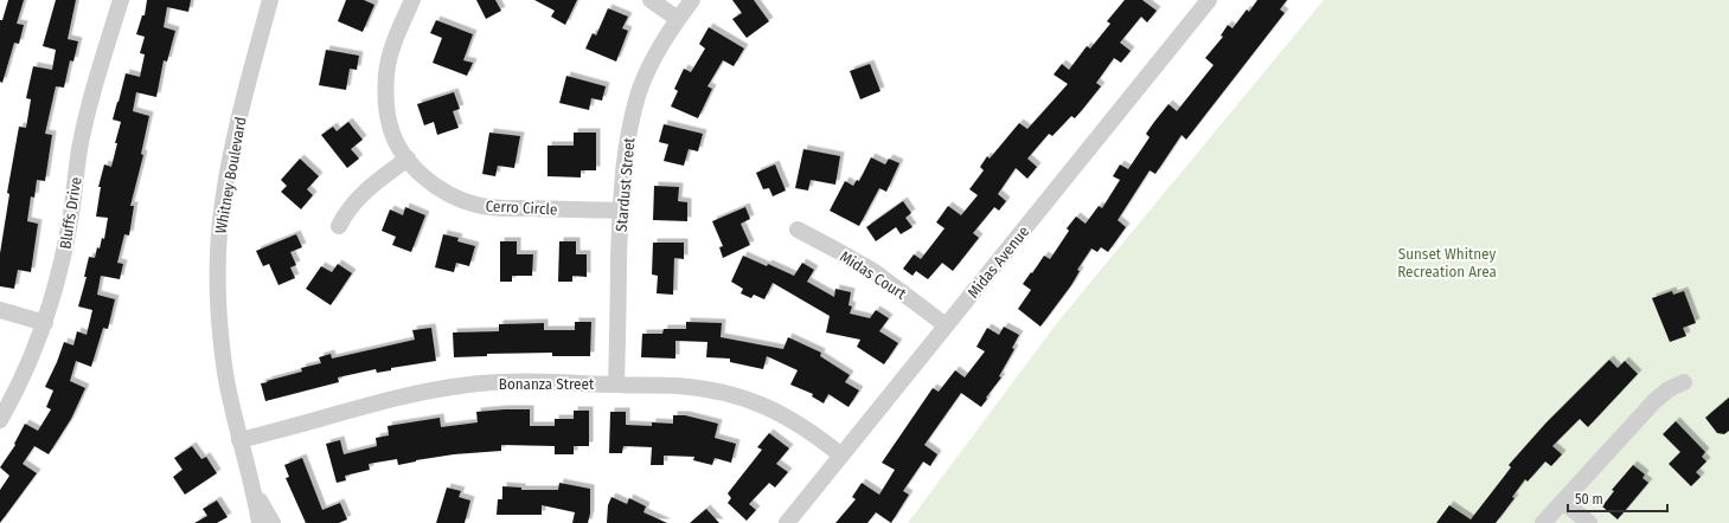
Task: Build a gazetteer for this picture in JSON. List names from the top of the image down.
{
  "streets": {
    "street": [
      "Whitney Boulevard",
      "Stardust Street",
      "Cerro Circle",
      "Bluffs Drive",
      "Midas Avenue",
      "Midas Court",
      "Bonanza Street"
    ]
  },
  "crossings": [
    ["Whitney Boulevard", "Bonanza Street"],
    ["Stardust Street", "Cerro Circle"],
    ["Stardust Street", "Bonanza Street"],
    ["Midas Avenue", "Midas Court"],
    ["Midas Avenue", "Bonanza Street"]
  ],
  "parks": ["Sunset Whitney Recreation Area"],
  "scale_bar": "50 m"
}
